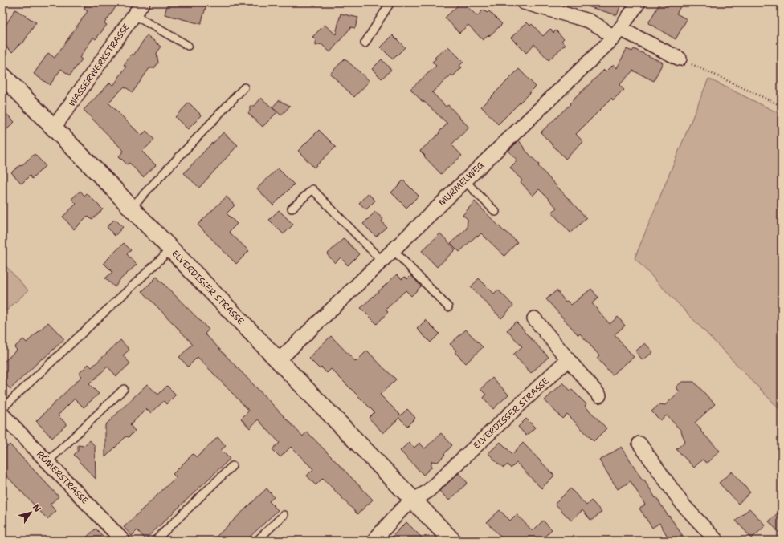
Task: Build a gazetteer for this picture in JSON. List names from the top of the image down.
{
  "streets": {
    "street": [
      "WASSERWERKSTRASSE",
      "MURMELWEG",
      "ELVERDISSER STRASSE",
      "RÖMERSTRASSE"
    ]
  },
  "crossings": [
    ["WASSERWERKSTRASSE", "ELVERDISSER STRASSE"],
    ["MURMELWEG", "ELVERDISSER STRASSE"]
  ],
  "north": "top right"
}
